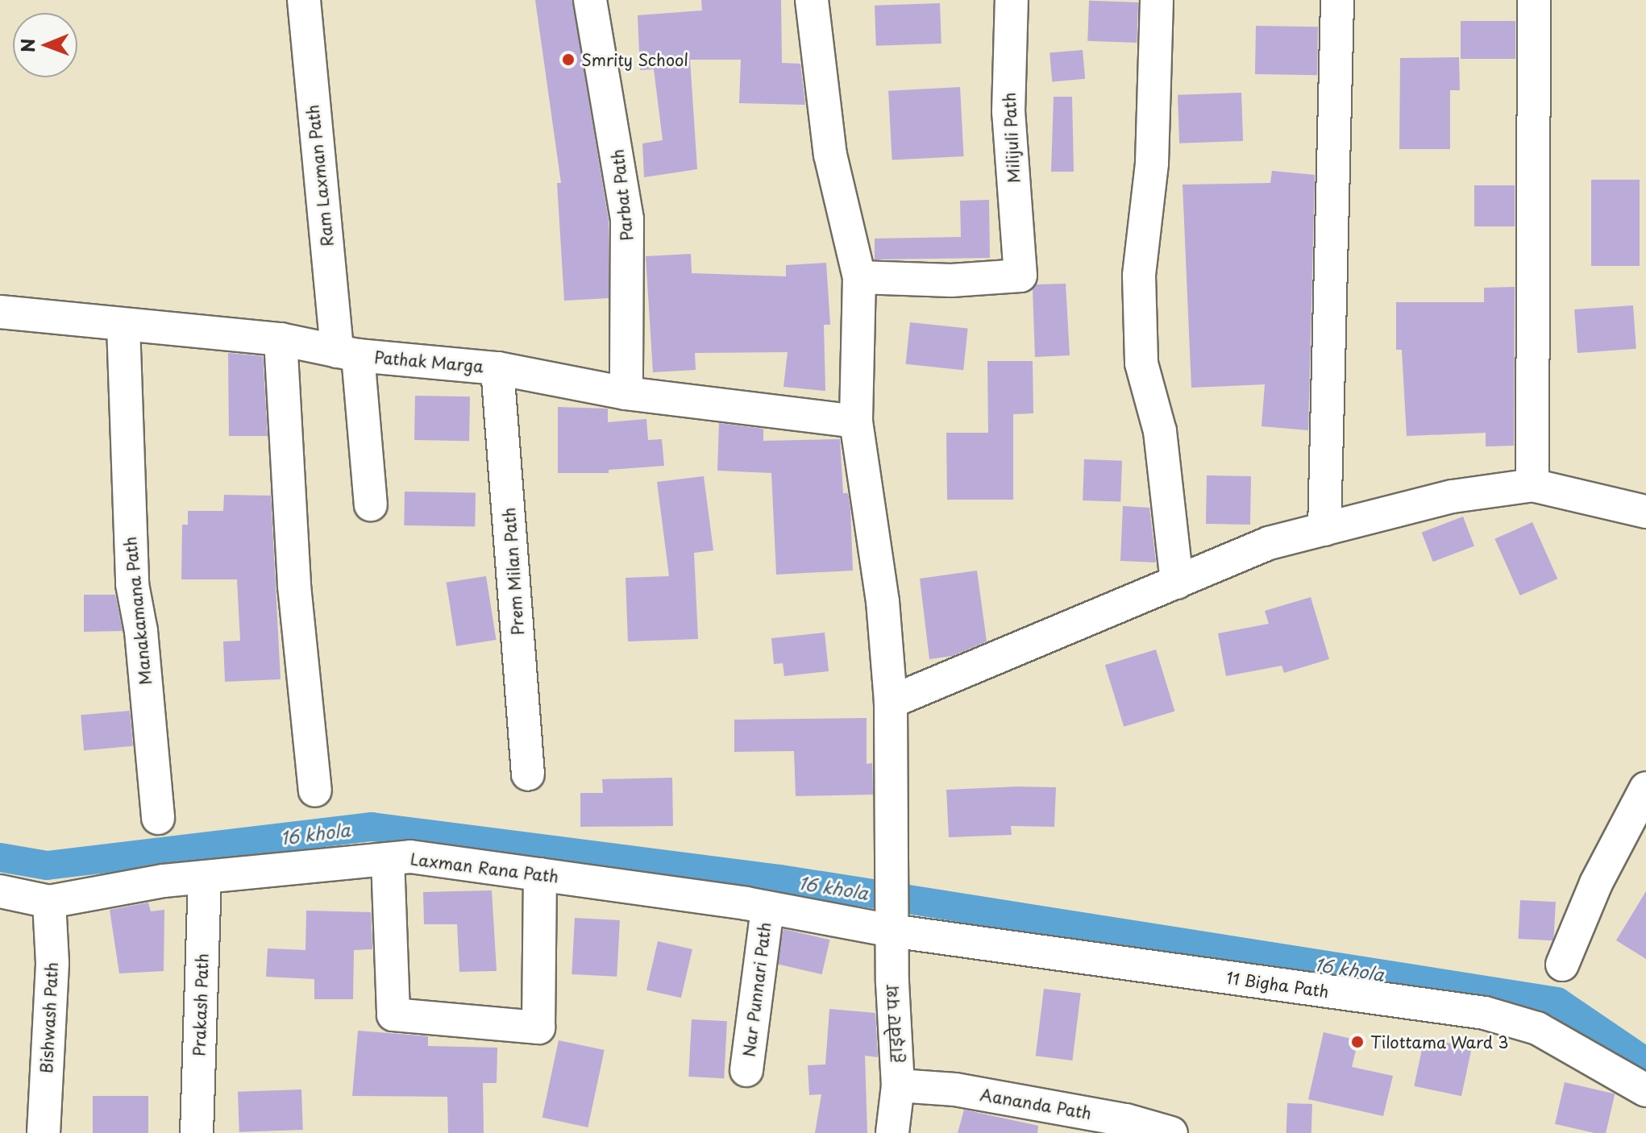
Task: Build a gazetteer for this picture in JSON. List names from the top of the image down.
{
  "streets": {
    "street": [
      "Milijuli Path",
      "Ram Laxman Path",
      "Parbat Path",
      "Pathak Marga",
      "Prem Milan Path",
      "Manakamana Path",
      "Laxman Rana Path",
      "11 Bigha Path",
      "Nar Punnari Path",
      "Prakash Path",
      "Bishwash Path",
      "हाइवेए पथ",
      "Aananda Path"
    ]
  },
  "crossings": [
    ["Milijuli Path", "हाइवेए पथ"],
    ["Ram Laxman Path", "Pathak Marga"],
    ["Parbat Path", "Pathak Marga"],
    ["Pathak Marga", "Prem Milan Path"],
    ["Pathak Marga", "Manakamana Path"],
    ["Pathak Marga", "हाइवेए पथ"],
    ["Laxman Rana Path", "11 Bigha Path"],
    ["Laxman Rana Path", "Nar Punnari Path"],
    ["Laxman Rana Path", "Prakash Path"],
    ["Laxman Rana Path", "Bishwash Path"],
    ["Laxman Rana Path", "हाइवेए पथ"],
    ["11 Bigha Path", "हाइवेए पथ"],
    ["हाइवेए पथ", "Aananda Path"]
  ],
  "water": ["16 khola"],
  "places": ["Smrity School", "Tilottama Ward 3"],
  "north": "left"
}
